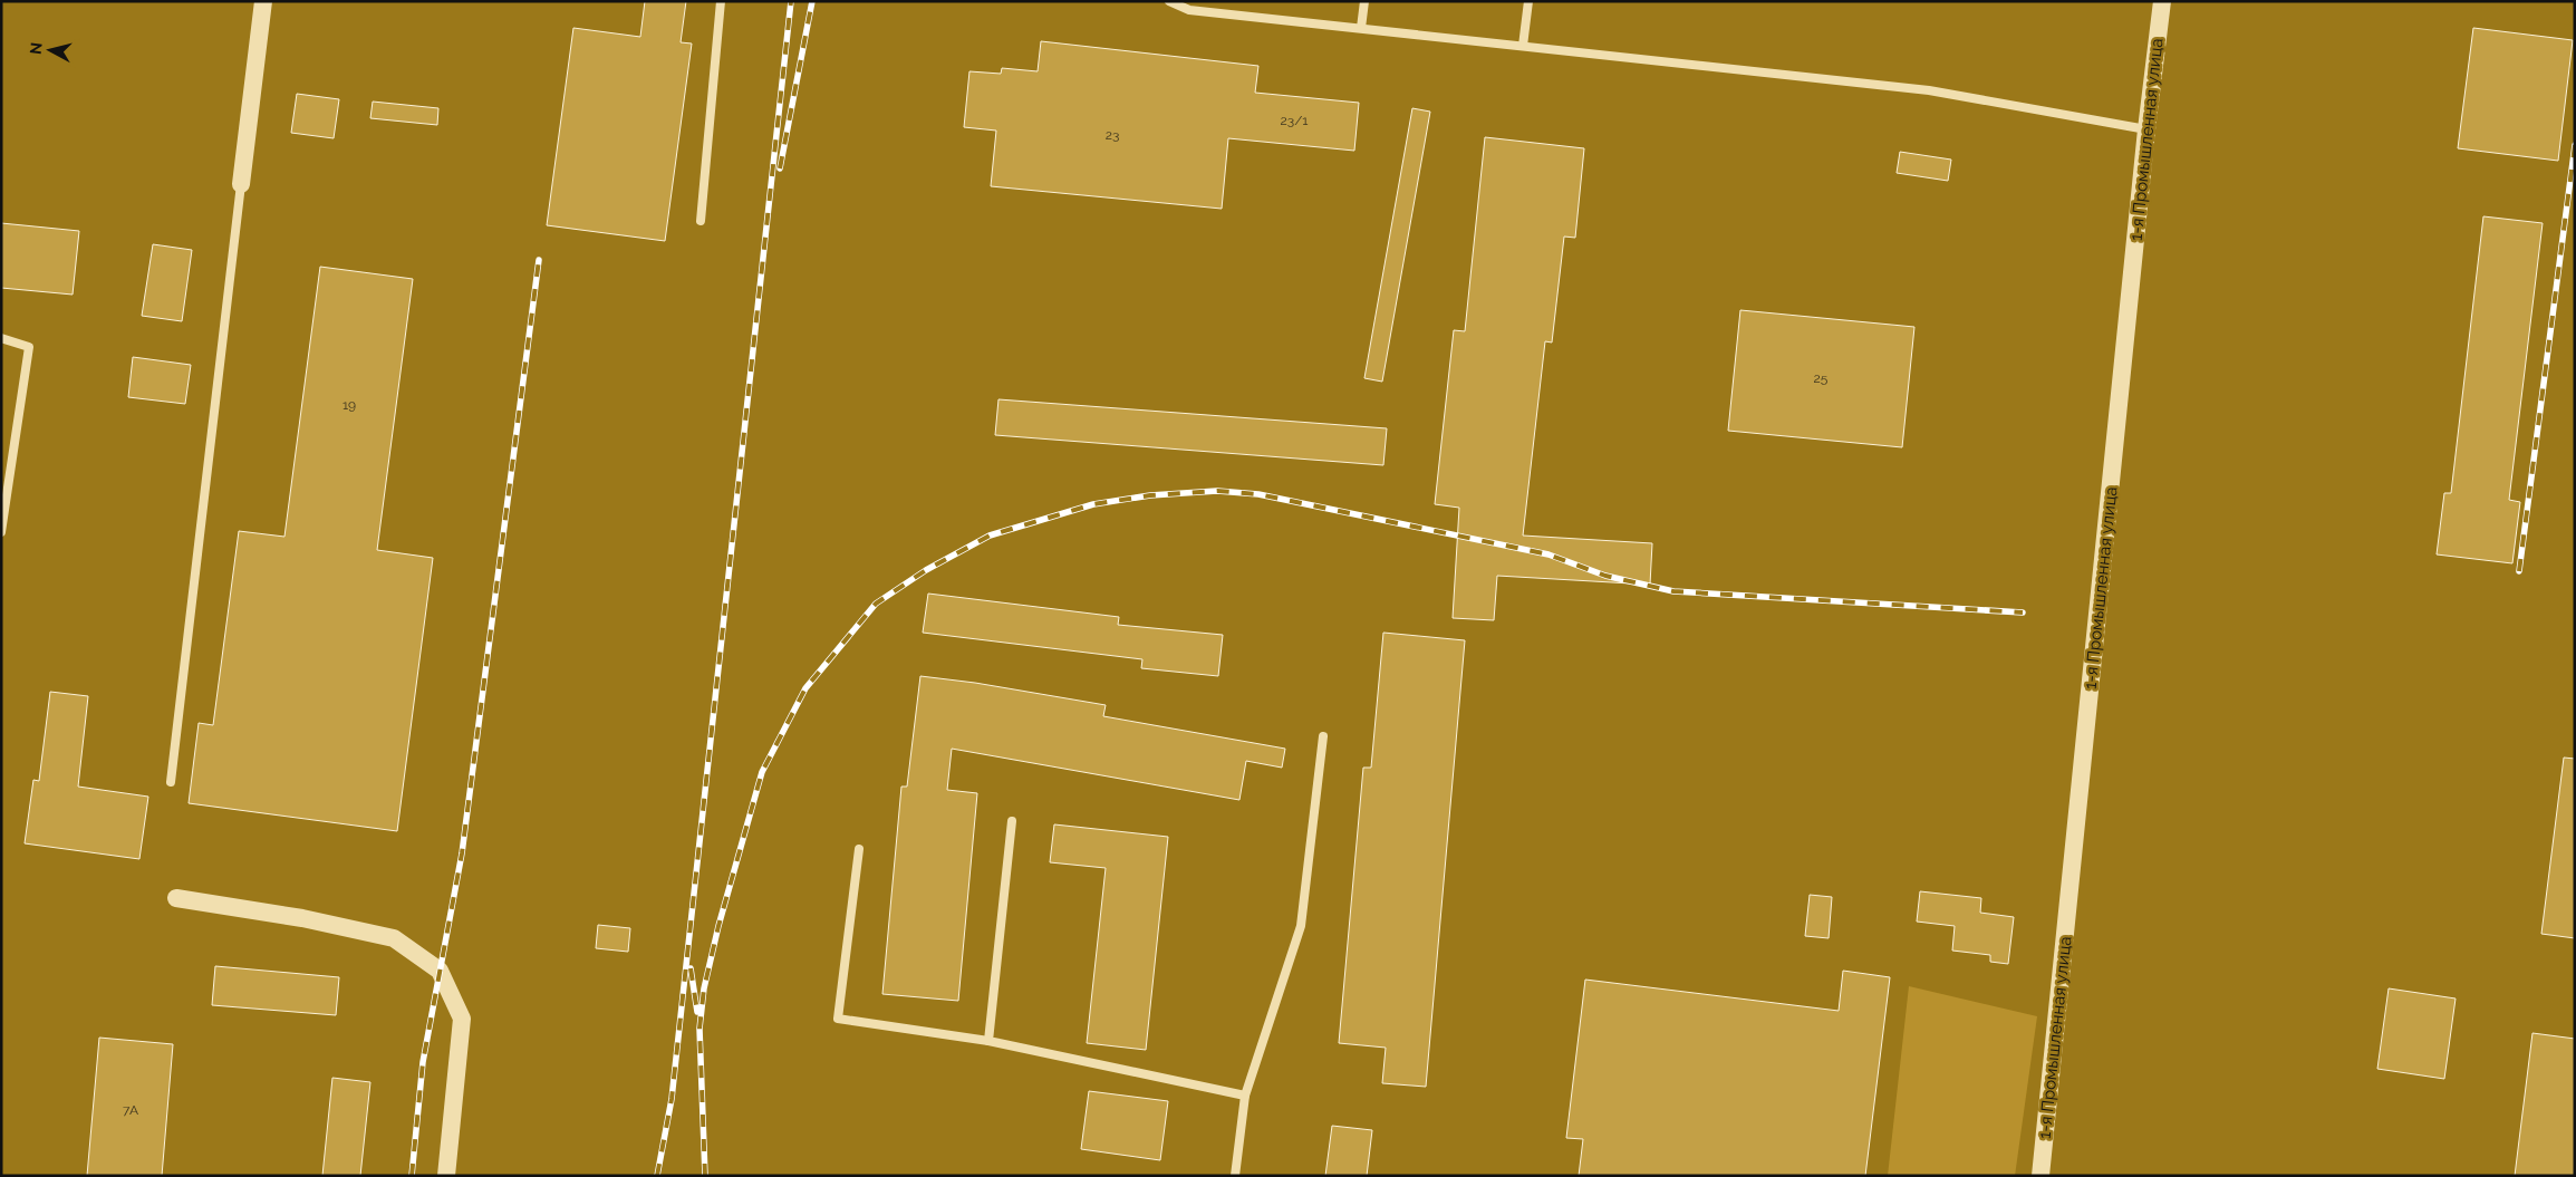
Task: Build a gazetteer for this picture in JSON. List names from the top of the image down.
{
  "streets": {
    "street": ["1-я Промышленная улица"]
  },
  "house_numbers": [
    "23/1",
    "23",
    "25",
    "19",
    "7А"
  ],
  "north": "left"
}
